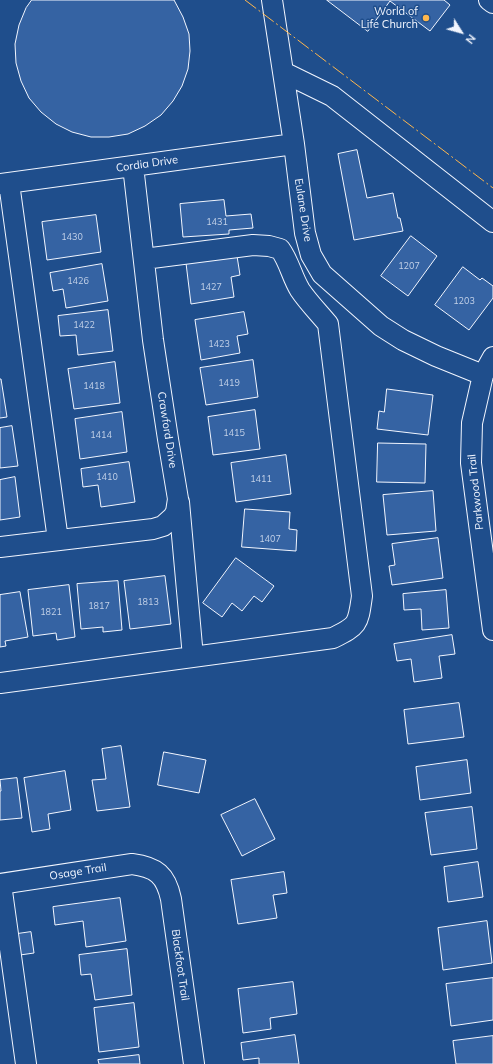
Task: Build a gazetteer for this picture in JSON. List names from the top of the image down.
{
  "streets": {
    "street": [
      "Cordia Drive",
      "Eulane Drive",
      "Crawford Drive",
      "Parkwood Trail",
      "Osage Trail",
      "Blackfoot Trail"
    ]
  },
  "crossings": [
    ["Cordia Drive", "Eulane Drive"],
    ["Cordia Drive", "Crawford Drive"],
    ["Eulane Drive", "Parkwood Trail"],
    ["Osage Trail", "Blackfoot Trail"]
  ],
  "places": ["World of Life Church"],
  "house_numbers": [
    "1431",
    "1430",
    "1207",
    "1426",
    "1427",
    "1203",
    "1422",
    "1423",
    "1419",
    "1418",
    "1415",
    "1414",
    "1410",
    "1411",
    "1407",
    "1813",
    "1817",
    "1821"
  ],
  "north": "bottom right"
}
